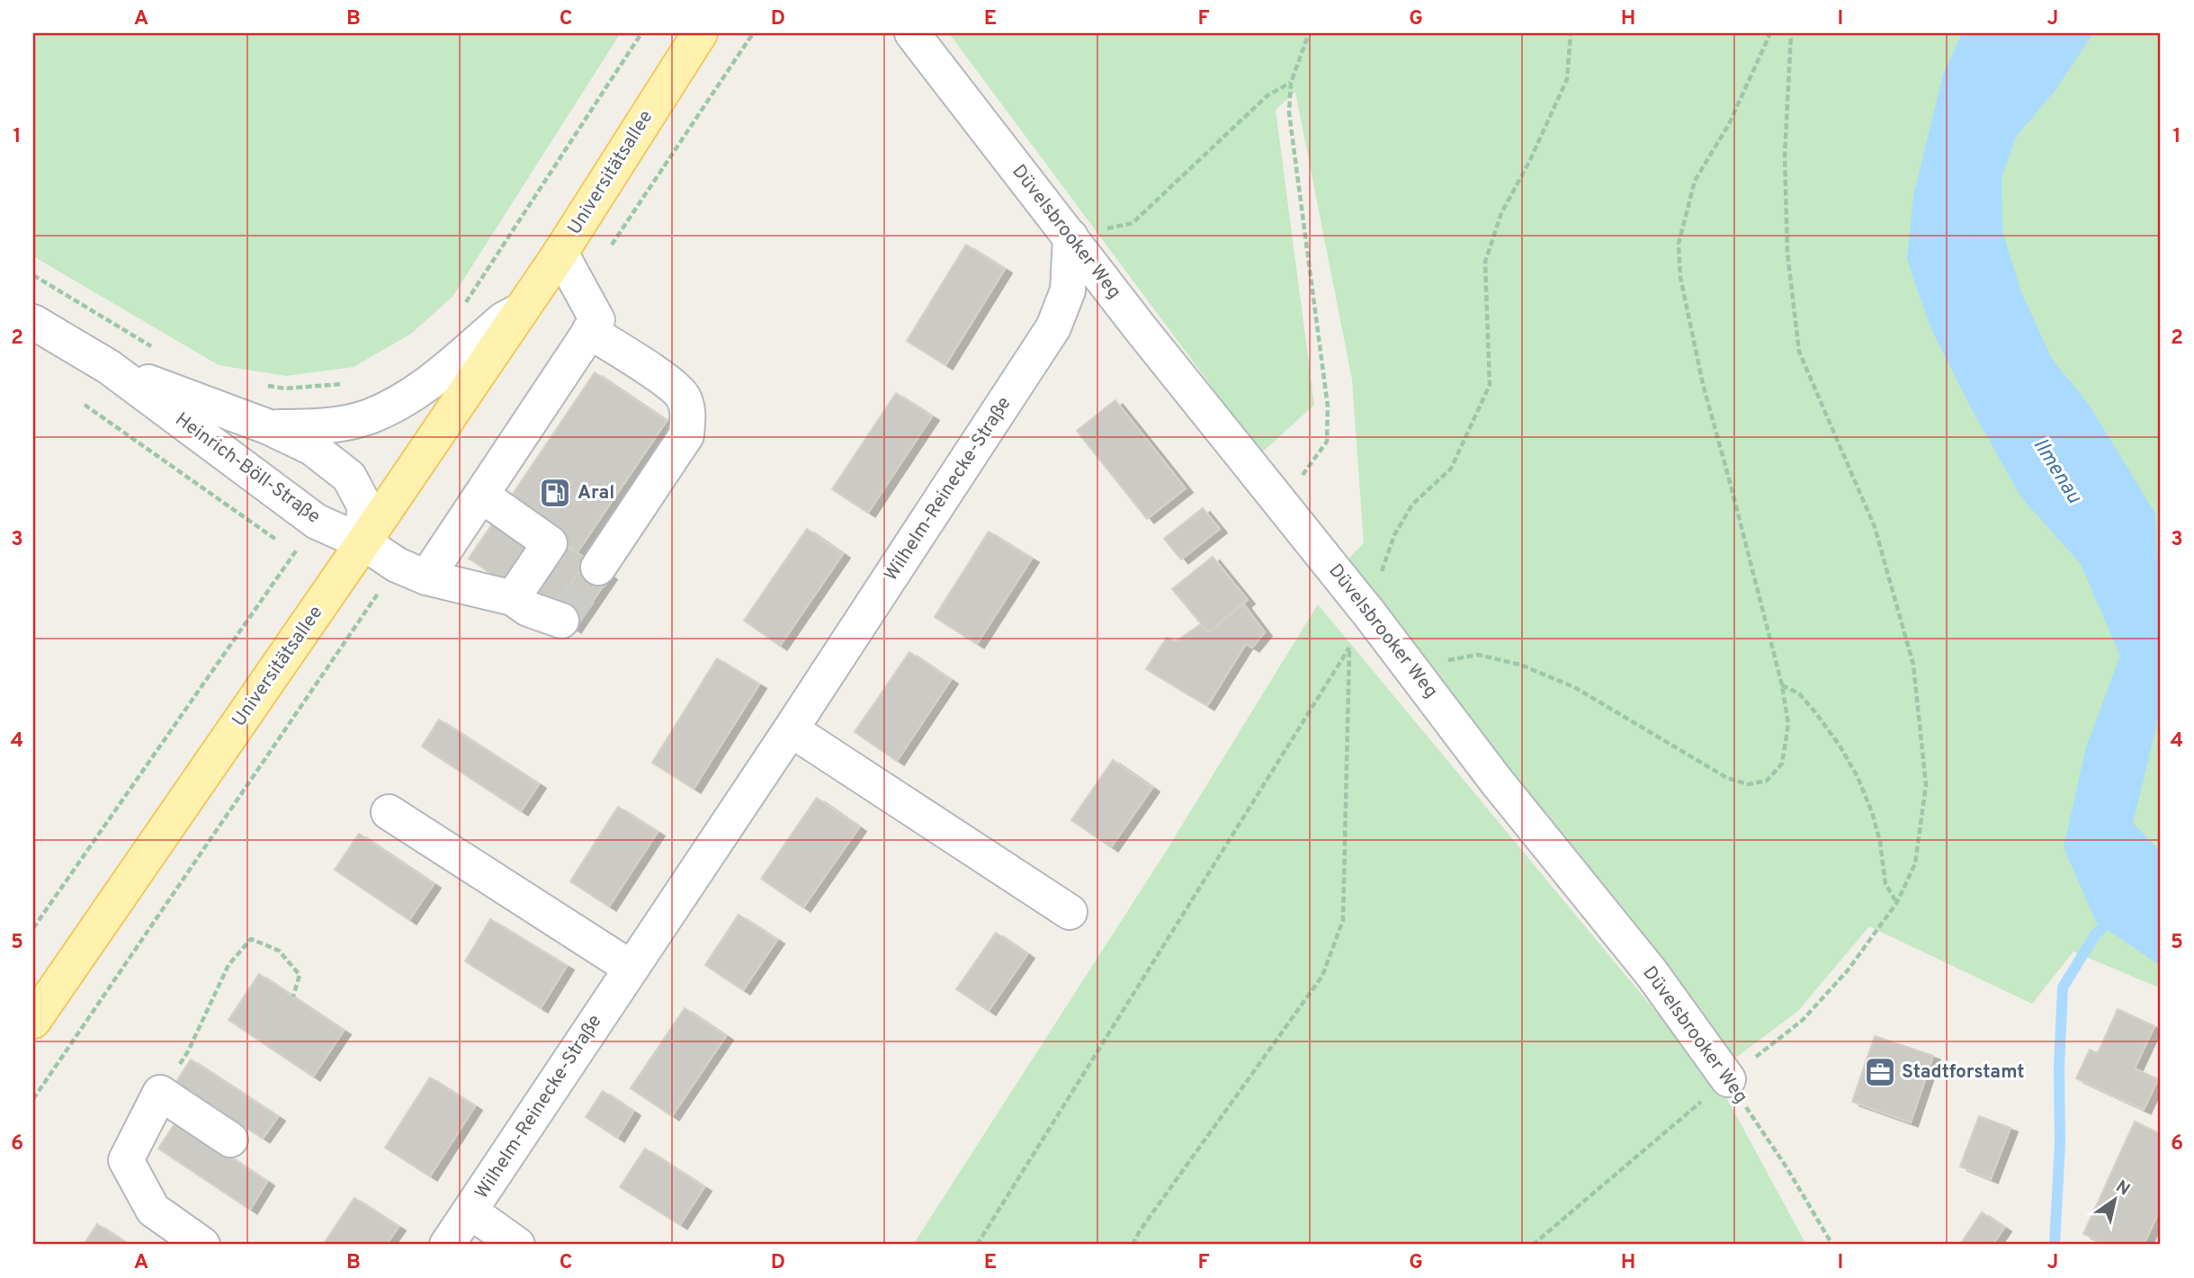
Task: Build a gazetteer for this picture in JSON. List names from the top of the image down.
{
  "streets": {
    "main road": ["Universitätsallee"],
    "street": ["Düvelsbrooker Weg", "Heinrich-Böll-Straße", "Wilhelm-Reinecke-Straße"]
  },
  "crossings": [
    ["Universitätsallee", "Heinrich-Böll-Straße"],
    ["Düvelsbrooker Weg", "Wilhelm-Reinecke-Straße"]
  ],
  "water": ["Ilmenau"],
  "places": {
    "fuel station": ["Aral"],
    "office": ["Stadtforstamt"]
  },
  "north": "top right",
  "grid": {
    "columns": [
      "A",
      "B",
      "C",
      "D",
      "E",
      "F",
      "G",
      "H",
      "I",
      "J"
    ],
    "rows": [
      "1",
      "2",
      "3",
      "4",
      "5",
      "6"
    ]
  }
}
